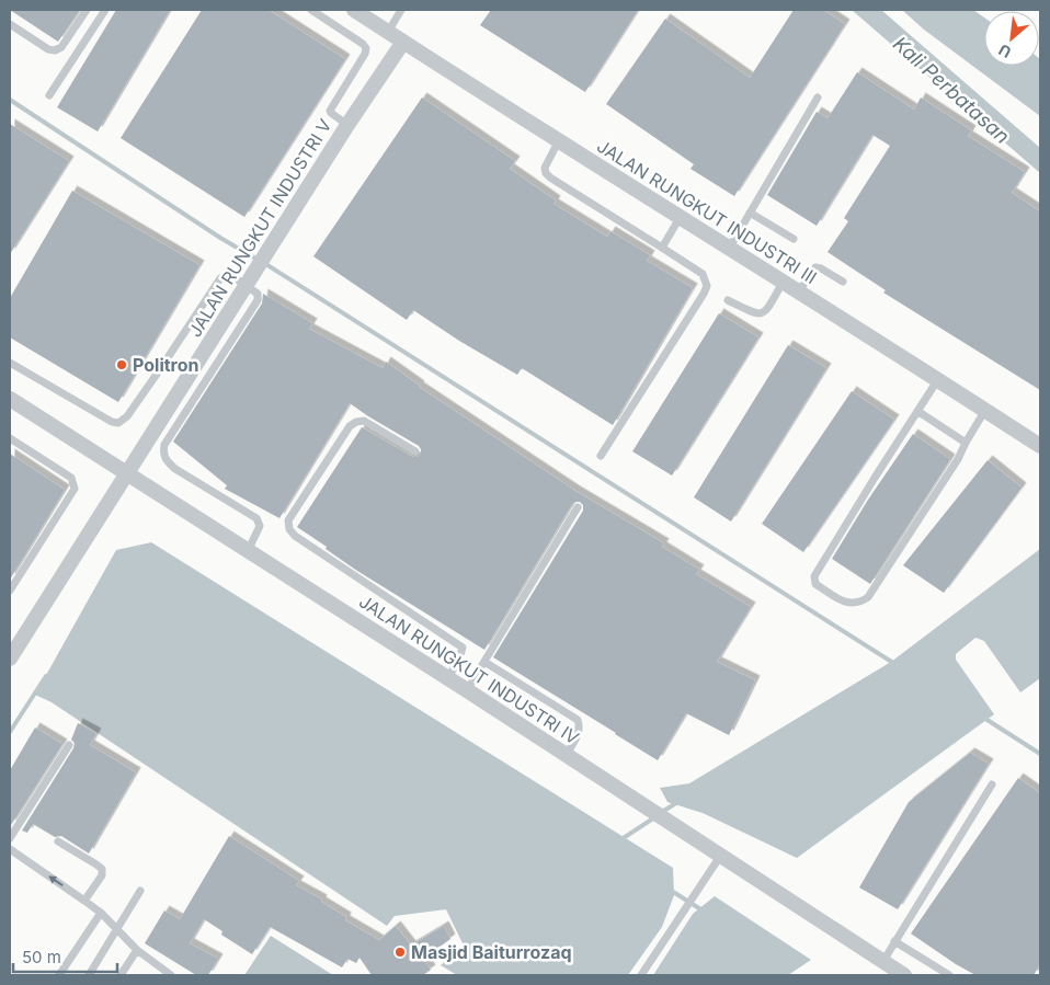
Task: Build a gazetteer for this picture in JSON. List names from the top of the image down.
{
  "streets": {
    "street": ["JALAN RUNGKUT INDUSTRI III", "JALAN RUNGKUT INDUSTRI V", "JALAN RUNGKUT INDUSTRI IV"]
  },
  "crossings": [
    ["JALAN RUNGKUT INDUSTRI III", "JALAN RUNGKUT INDUSTRI V"],
    ["JALAN RUNGKUT INDUSTRI V", "JALAN RUNGKUT INDUSTRI IV"]
  ],
  "water": ["Kali Perbatasan"],
  "places": ["Politron", "Masjid Baiturrozaq"],
  "scale_bar": "50 m",
  "north": "bottom left"
}
